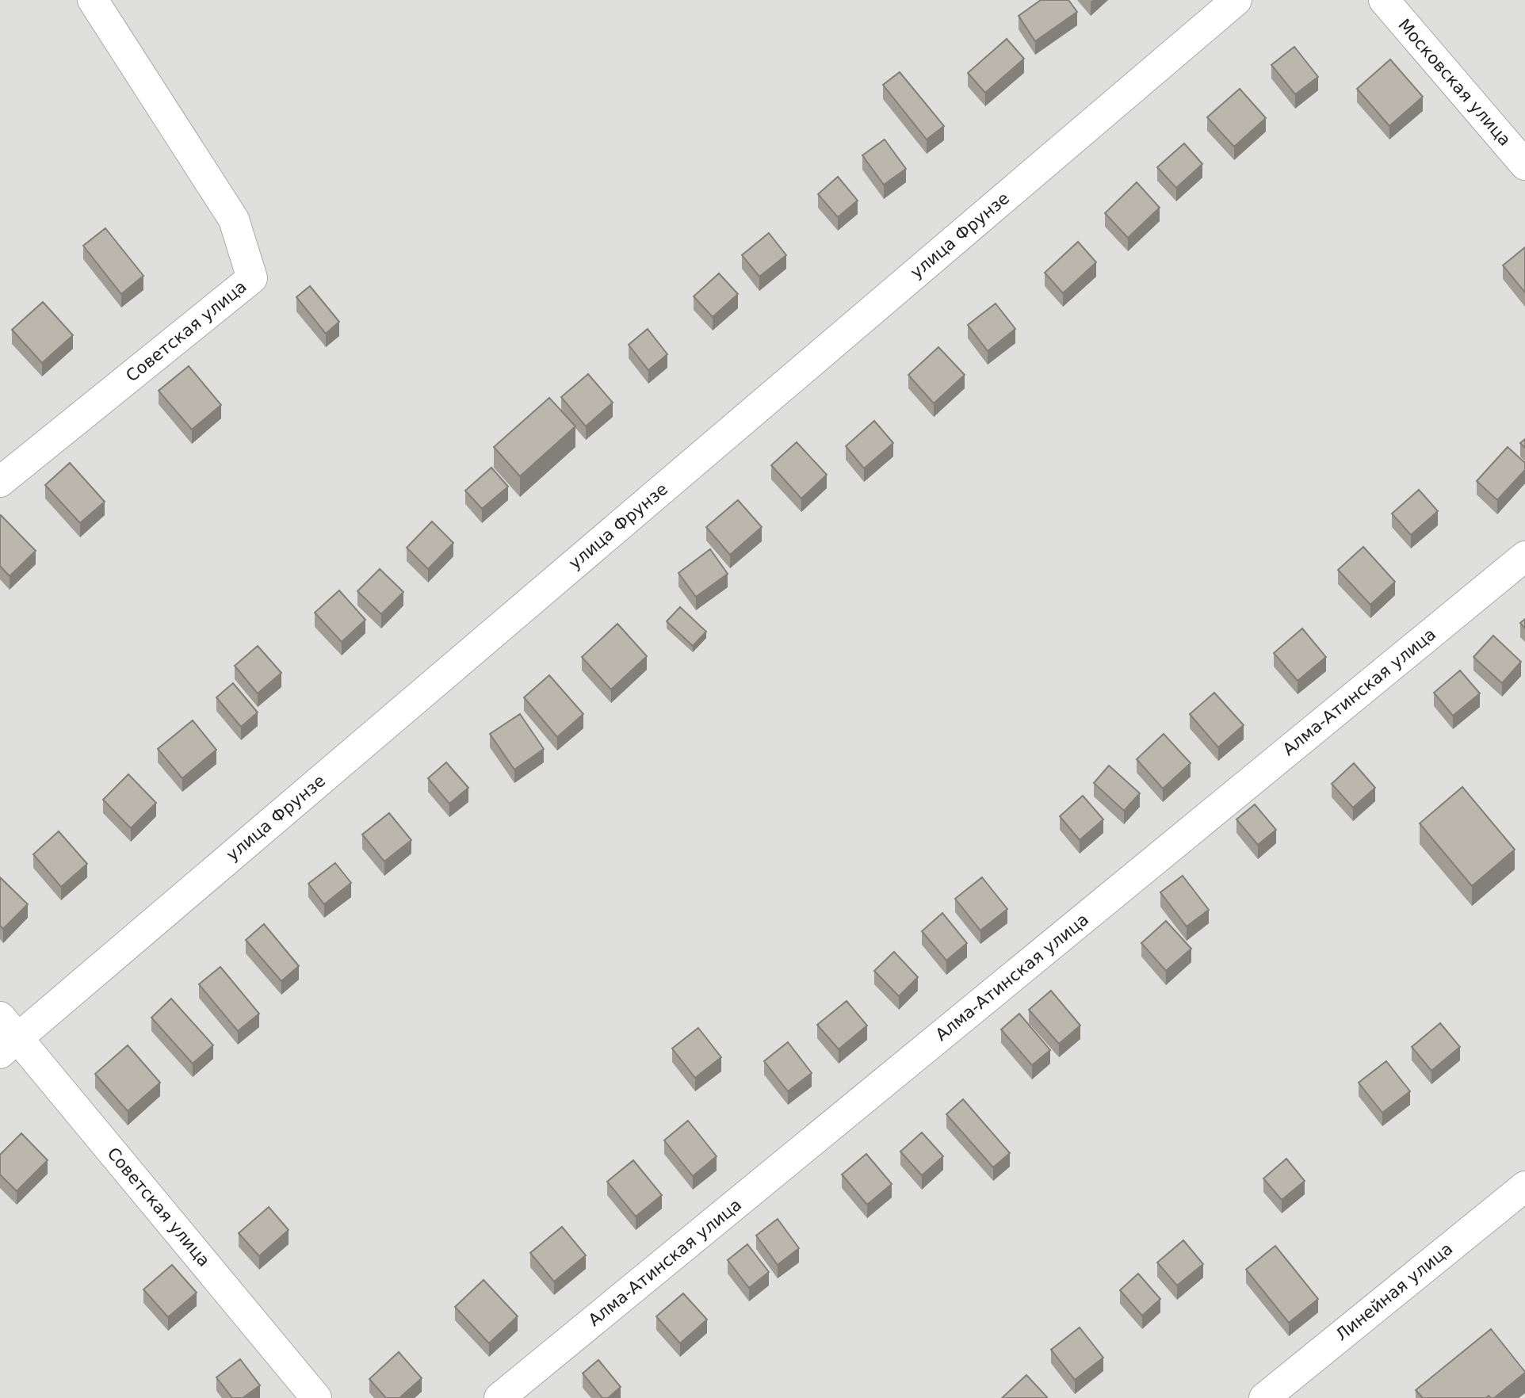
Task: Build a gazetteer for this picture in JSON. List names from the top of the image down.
{
  "streets": {
    "street": [
      "Московская улица",
      "улица Фрунзе",
      "Советская улица",
      "Алма-Атинская улица",
      "Линейная улица"
    ]
  },
  "crossings": [
    ["улица Фрунзе", "Советская улица"]
  ]
}
